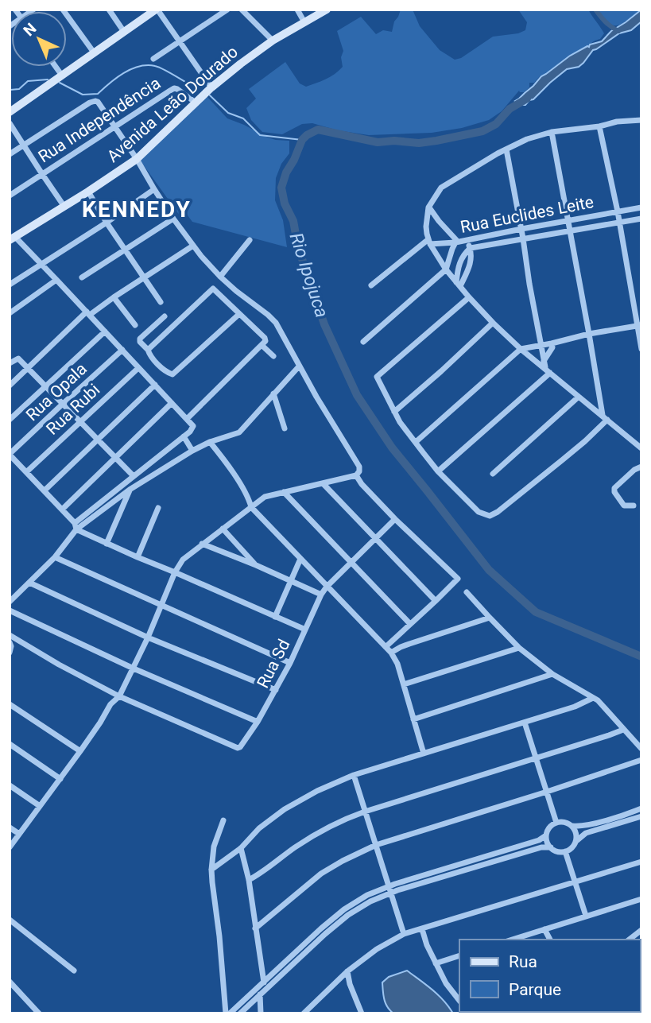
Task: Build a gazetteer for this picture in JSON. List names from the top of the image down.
{
  "streets": {
    "main road": ["Avenida Leão Dourado"],
    "street": [
      "Rua Independência",
      "Rua Euclides Leite",
      "Rua Opala",
      "Rua Rubi",
      "Rua Sd"
    ]
  },
  "crossings": [
    ["Avenida Leão Dourado", "Rua Independência"]
  ],
  "districts": ["KENNEDY"],
  "water": ["Rio Ipojuca"],
  "legend": ["Rua", "Parque"],
  "north": "top left"
}
